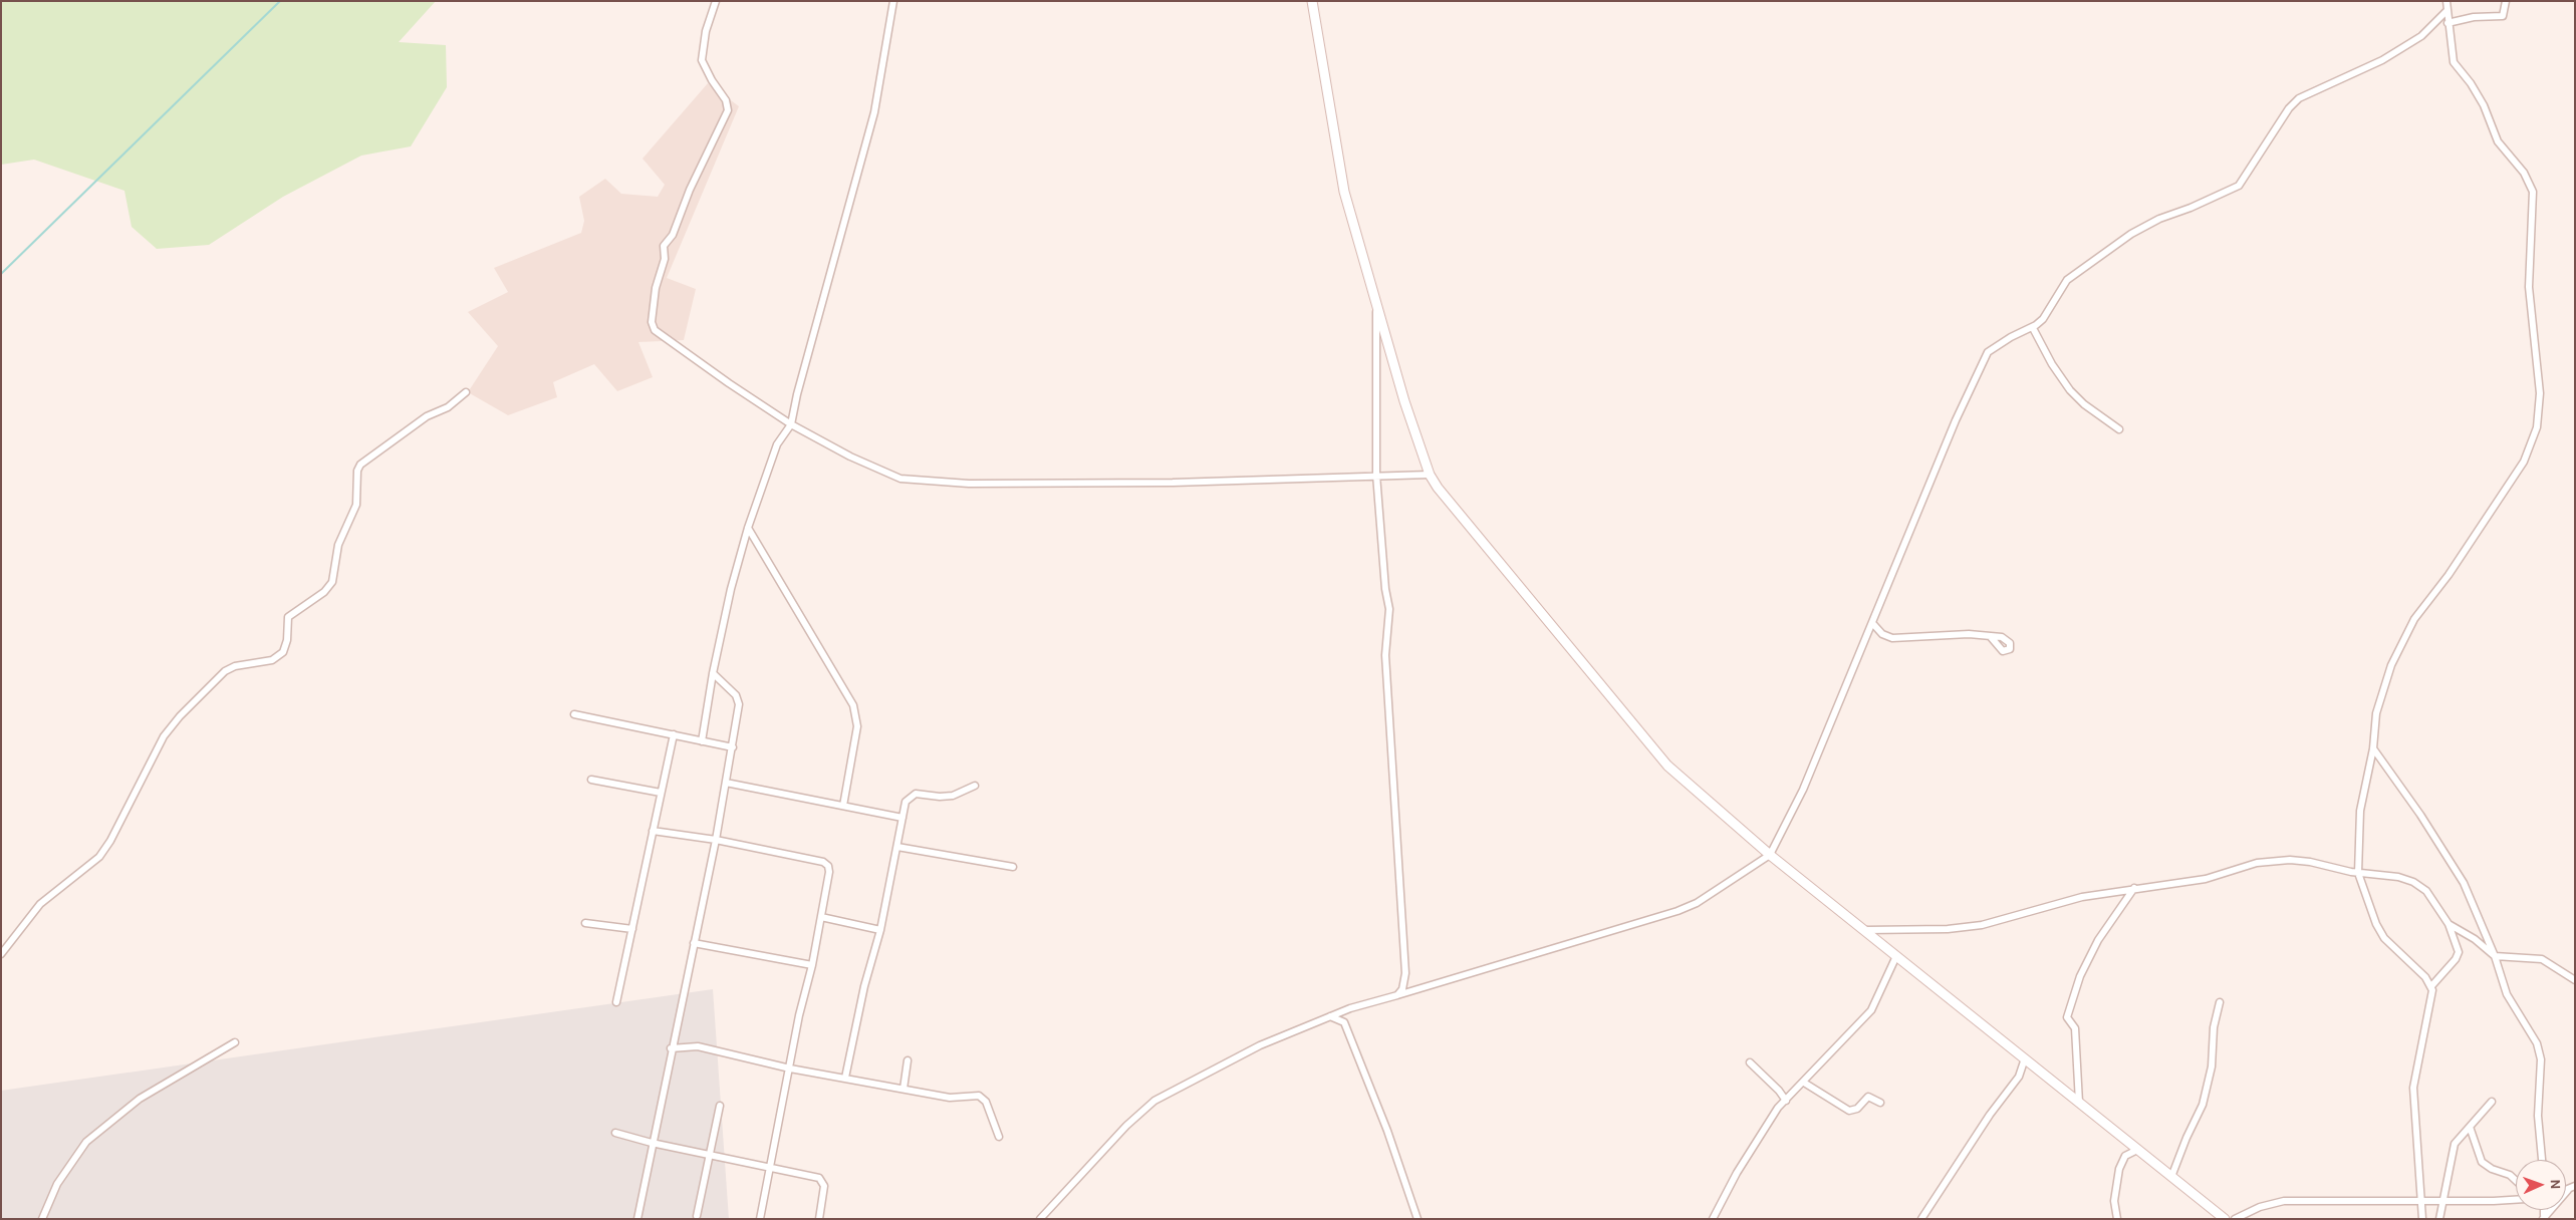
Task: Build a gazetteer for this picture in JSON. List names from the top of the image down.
{
  "north": "right"
}
